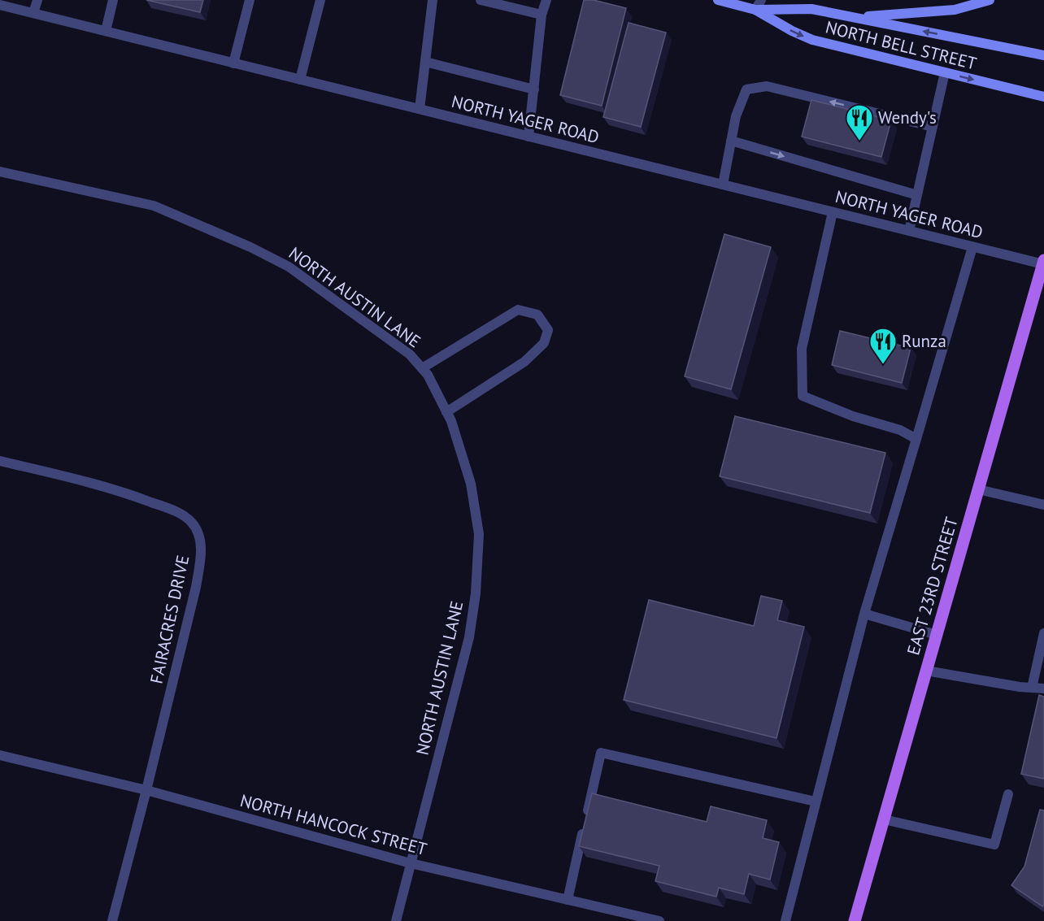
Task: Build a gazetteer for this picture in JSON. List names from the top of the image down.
{
  "streets": {
    "main road": ["NORTH BELL STREET", "EAST 23RD STREET"],
    "street": [
      "NORTH YAGER ROAD",
      "NORTH AUSTIN LANE",
      "FAIRACRES DRIVE",
      "NORTH HANCOCK STREET"
    ]
  },
  "crossings": [
    ["NORTH YAGER ROAD", "EAST 23RD STREET"],
    ["NORTH AUSTIN LANE", "NORTH HANCOCK STREET"],
    ["FAIRACRES DRIVE", "NORTH HANCOCK STREET"]
  ],
  "places": {
    "restaurant": ["Wendy's", "Runza"]
  }
}
